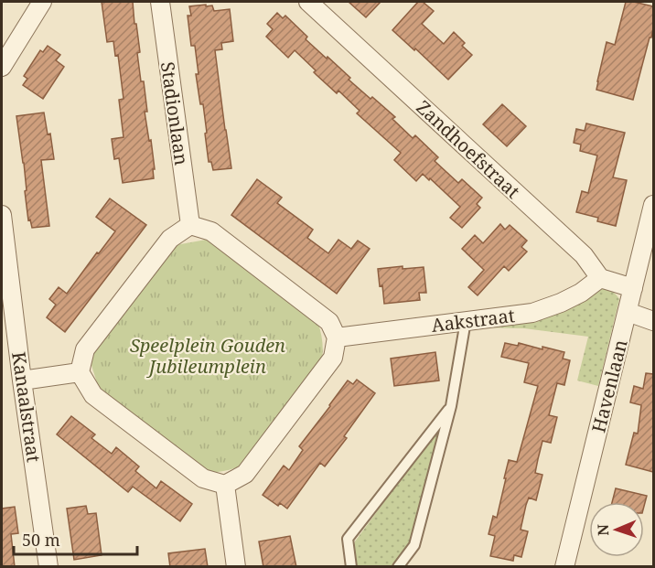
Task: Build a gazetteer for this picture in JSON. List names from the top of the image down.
{
  "streets": {
    "street": [
      "Stadionlaan",
      "Zandhoefstraat",
      "Aakstraat",
      "Havenlaan",
      "Kanaalstraat"
    ]
  },
  "crossings": [
    ["Zandhoefstraat", "Aakstraat"]
  ],
  "parks": ["Speelplein Gouden Jubileumplein"],
  "scale_bar": "50 m",
  "north": "left"
}
